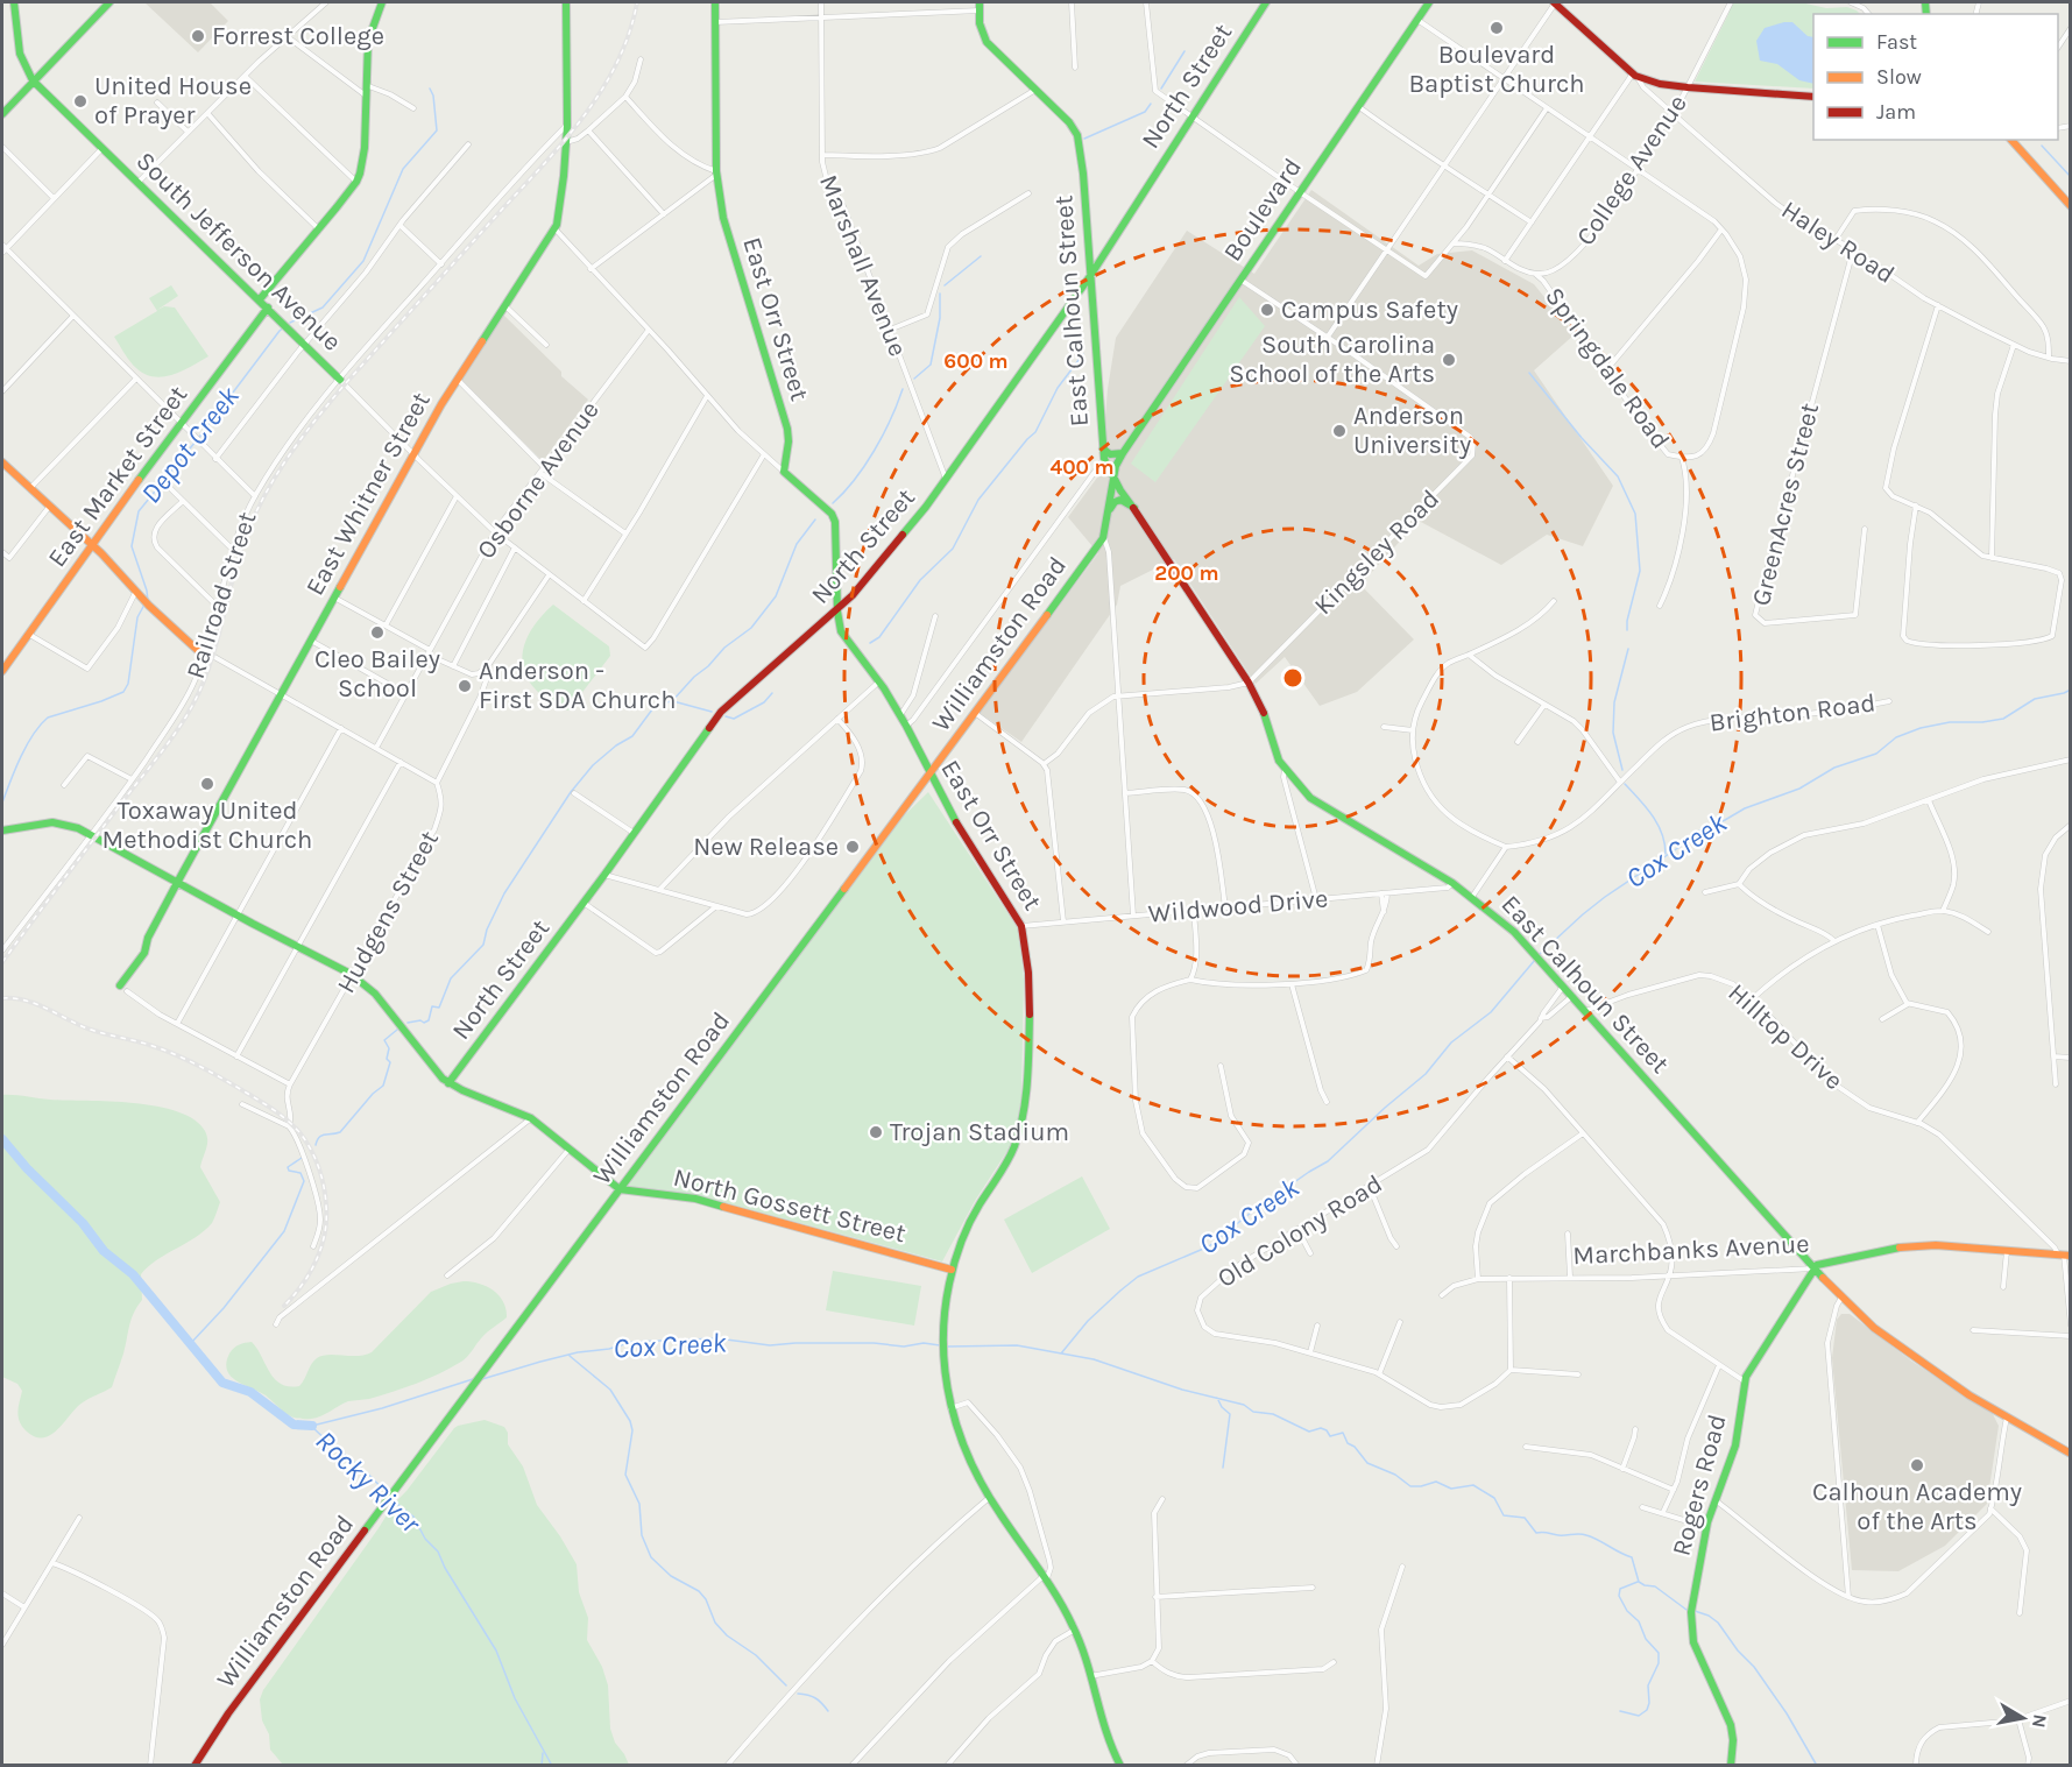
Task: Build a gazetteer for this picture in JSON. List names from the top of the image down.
{
  "streets": {
    "street": [
      "North Street",
      "College Avenue",
      "Boulevard",
      "Haley Road",
      "South Jefferson Avenue",
      "Marshall Avenue",
      "East Calhoun Street",
      "East Orr Street",
      "Springdale Road",
      "East Market Street",
      "Osborne Avenue",
      "East Whitner Street",
      "GreenAcres Street",
      "Kingsley Road",
      "Railroad Street",
      "Williamston Road",
      "Brighton Road",
      "Wildwood Drive",
      "Hudgens Street",
      "Hilltop Drive",
      "North Gossett Street",
      "Old Colony Road",
      "Marchbanks Avenue",
      "Rogers Road"
    ]
  },
  "crossings": [
    ["North Street", "Marshall Avenue"],
    ["North Street", "East Calhoun Street"],
    ["North Street", "East Orr Street"],
    ["College Avenue", "Haley Road"],
    ["College Avenue", "Springdale Road"],
    ["Boulevard", "Springdale Road"],
    ["Boulevard", "Kingsley Road"],
    ["Boulevard", "Williamston Road"],
    ["Haley Road", "GreenAcres Street"],
    ["South Jefferson Avenue", "East Market Street"],
    ["South Jefferson Avenue", "Osborne Avenue"],
    ["South Jefferson Avenue", "East Whitner Street"],
    ["South Jefferson Avenue", "Railroad Street"],
    ["East Calhoun Street", "Kingsley Road"],
    ["East Calhoun Street", "Williamston Road"],
    ["East Calhoun Street", "Wildwood Drive"],
    ["East Calhoun Street", "Hilltop Drive"],
    ["East Calhoun Street", "Old Colony Road"],
    ["East Calhoun Street", "Marchbanks Avenue"],
    ["East Calhoun Street", "Rogers Road"],
    ["East Orr Street", "Williamston Road"],
    ["East Orr Street", "Wildwood Drive"],
    ["East Orr Street", "North Gossett Street"],
    ["East Whitner Street", "Railroad Street"],
    ["Williamston Road", "North Gossett Street"],
    ["Hilltop Drive", "Marchbanks Avenue"],
    ["Marchbanks Avenue", "Rogers Road"]
  ],
  "water": ["Depot Creek", "Cox Creek", "Rocky River"],
  "places": [
    "Boulevard Baptist Church",
    "Forrest College",
    "United House of Prayer",
    "Campus Safety",
    "South Carolina School of the Arts",
    "Anderson University",
    "Cleo Bailey School",
    "Anderson - First SDA Church",
    "Toxaway United Methodist Church",
    "New Release",
    "Trojan Stadium",
    "Calhoun Academy of the Arts"
  ],
  "legend": ["Fast", "Slow", "Jam"],
  "north": "right",
  "rings": ["600 m", "400 m", "200 m"]
}
